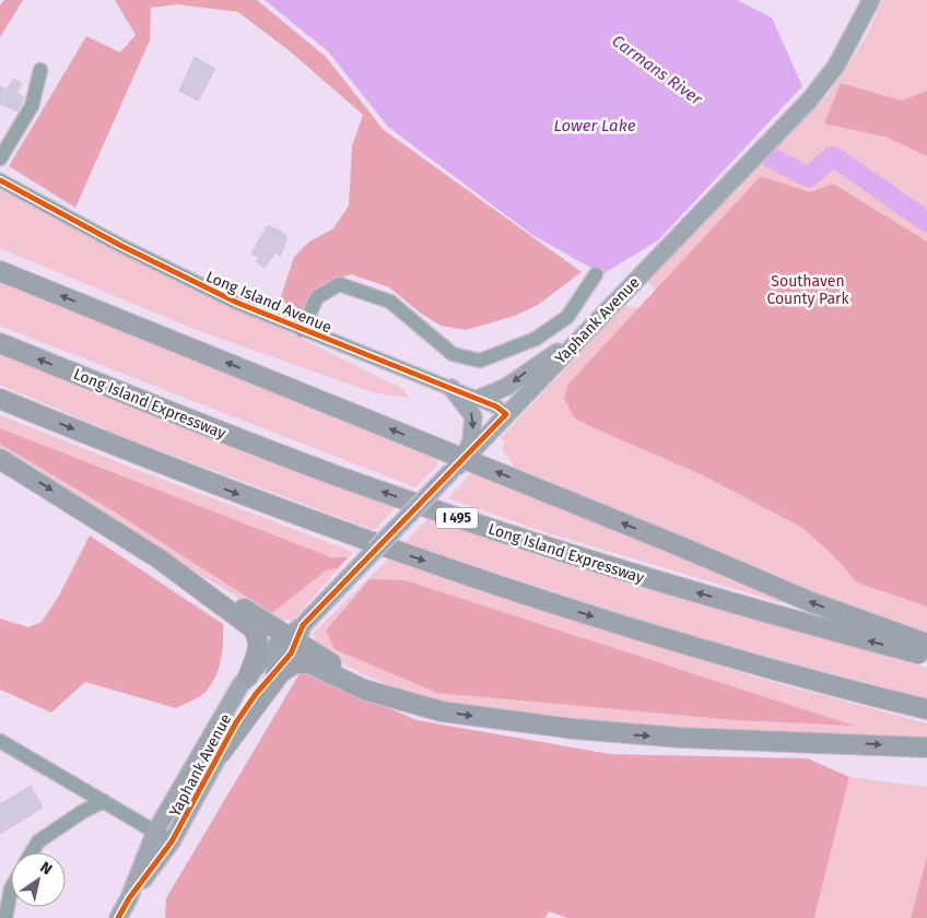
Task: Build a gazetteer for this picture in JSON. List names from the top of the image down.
{
  "streets": {
    "highway": ["Long Island Expressway", "I 495"],
    "main road": ["Yaphank Avenue"],
    "street": ["Long Island Avenue"]
  },
  "crossings": [
    ["Long Island Avenue", "Yaphank Avenue"]
  ],
  "water": ["Carmans River", "Lower Lake"],
  "parks": ["Southaven County Park"],
  "north": "top right"
}
